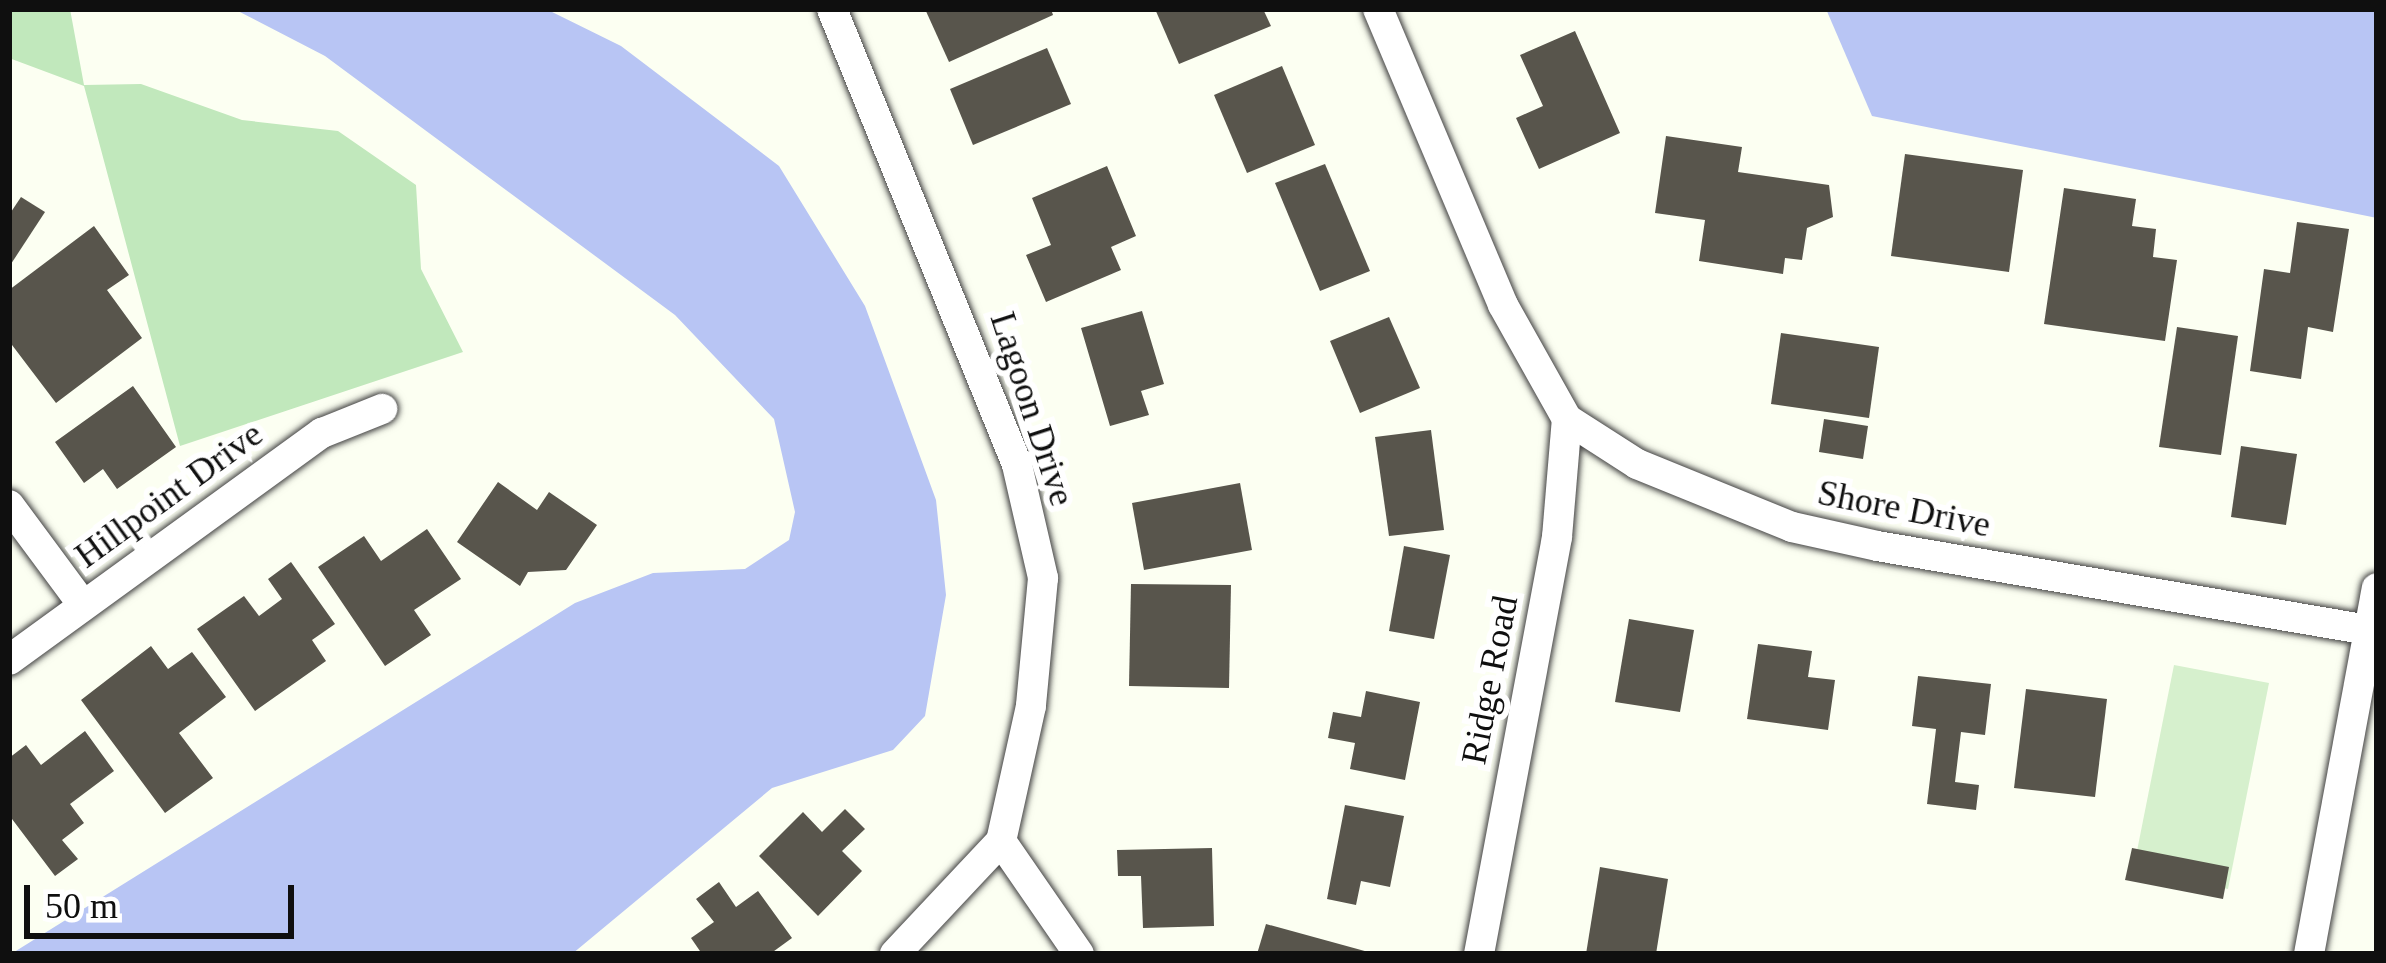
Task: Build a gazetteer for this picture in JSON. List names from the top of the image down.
{
  "streets": {
    "street": [
      "Lagoon Drive",
      "Hillpoint Drive",
      "Shore Drive",
      "Ridge Road"
    ]
  },
  "crossings": [
    ["Shore Drive", "Ridge Road"]
  ],
  "scale_bar": "50 m"
}
